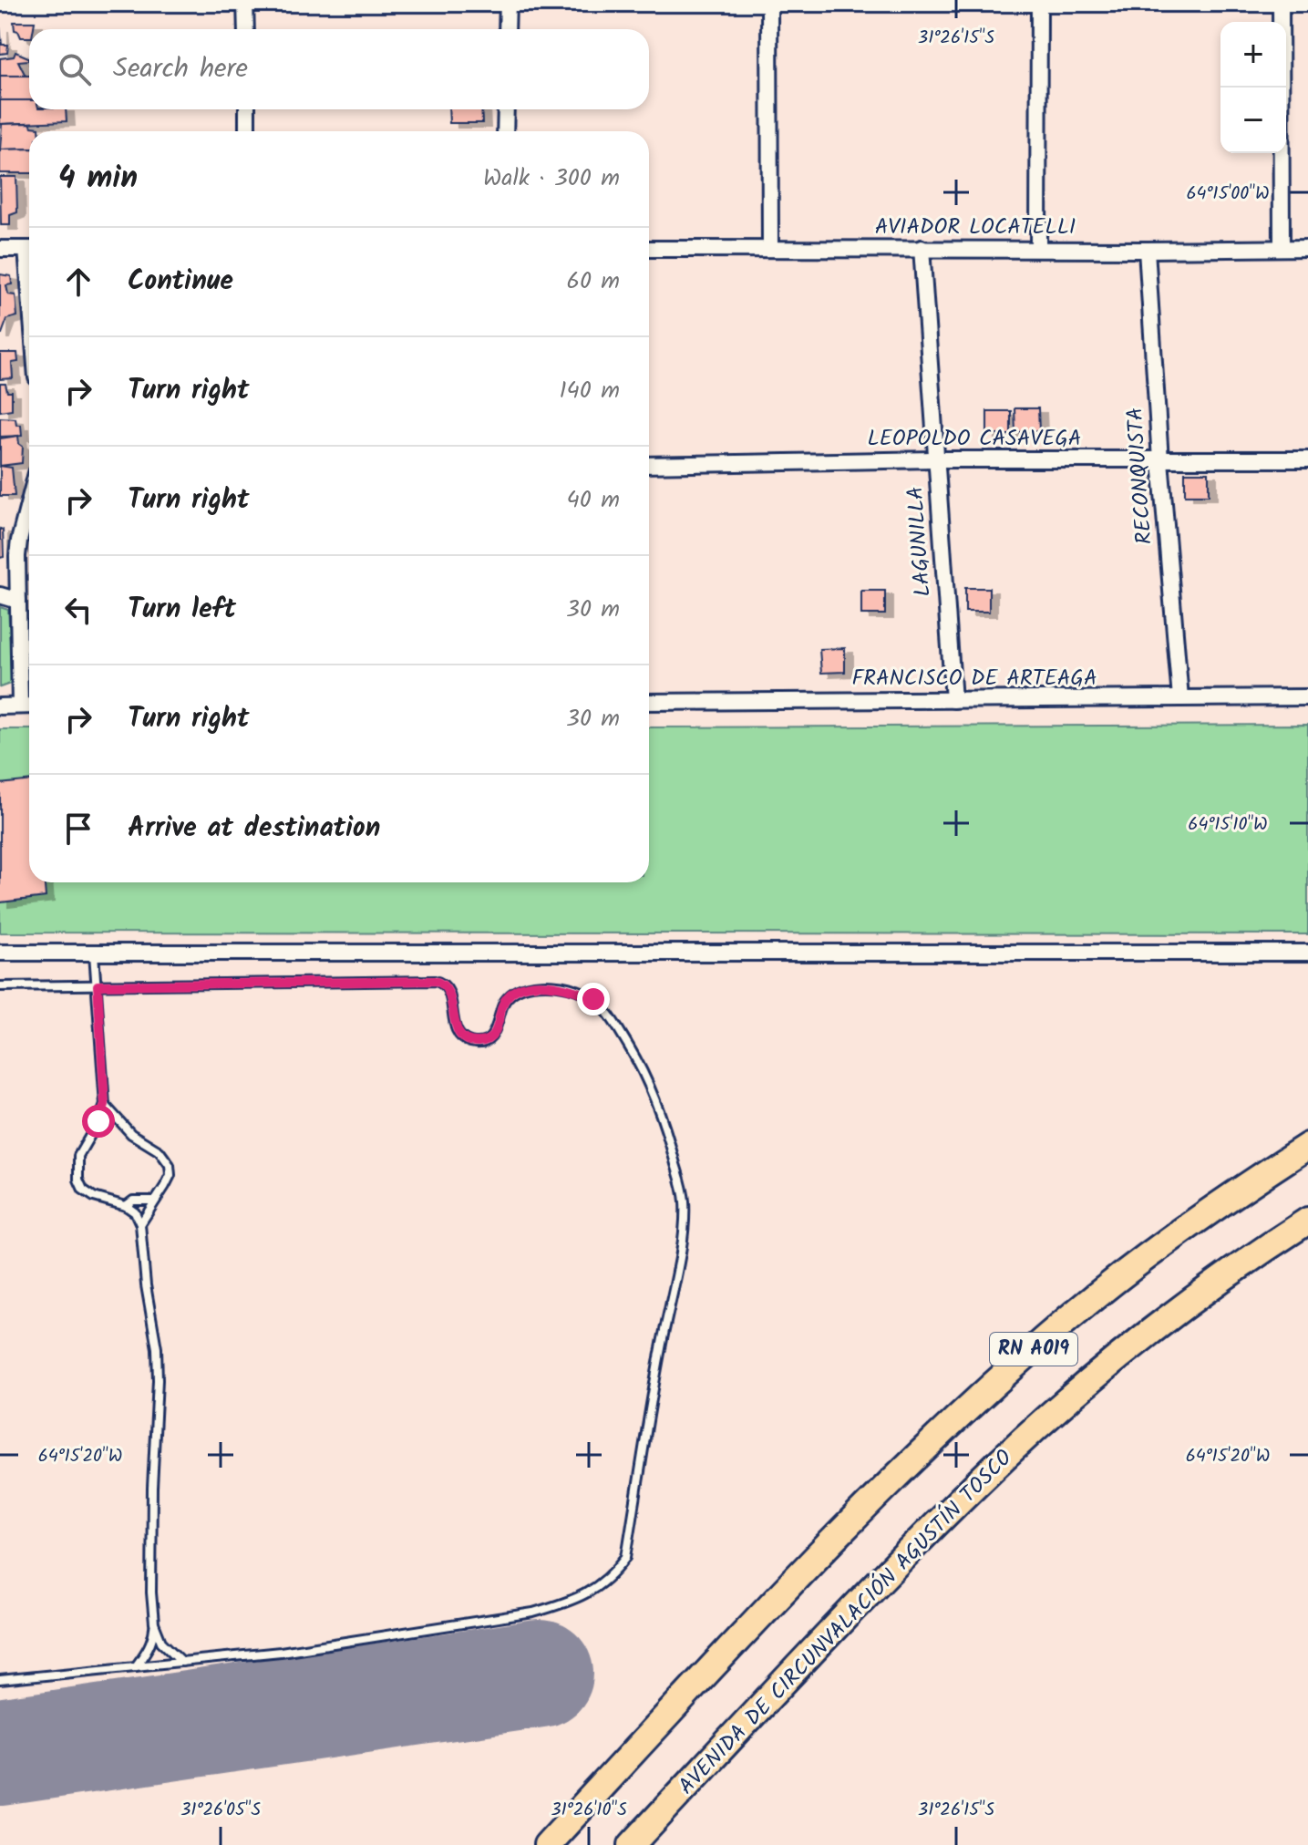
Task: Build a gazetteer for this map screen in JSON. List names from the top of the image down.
{
  "streets": {
    "highway": ["RN A019", "AVENIDA DE CIRCUNVALACIÓN AGUSTÍN TOSCO"],
    "street": [
      "AVIADOR LOCATELLI",
      "LEOPOLDO CASAVEGA",
      "RECONQUISTA",
      "LAGUNILLA",
      "FRANCISCO DE ARTEAGA"
    ]
  },
  "crossings": [
    ["AVIADOR LOCATELLI", "RECONQUISTA"],
    ["AVIADOR LOCATELLI", "LAGUNILLA"],
    ["LEOPOLDO CASAVEGA", "RECONQUISTA"],
    ["LEOPOLDO CASAVEGA", "LAGUNILLA"],
    ["RECONQUISTA", "FRANCISCO DE ARTEAGA"],
    ["LAGUNILLA", "FRANCISCO DE ARTEAGA"]
  ],
  "page": {
    "map_buttons": ["+", "−"],
    "search": "Search here",
    "heading": ["4 min", "Walk · 300 m"],
    "list": [
      ["Continue", "60 m"],
      ["Turn right", "140 m"],
      ["Turn right", "40 m"],
      ["Turn left", "30 m"],
      ["Turn right", "30 m"],
      "Arrive at destination"
    ]
  },
  "coordinates": [
    "31°26'15\"S",
    "64°15'00\"W",
    "64°15'10\"W",
    "64°15'20\"W",
    "31°26'05\"S",
    "31°26'10\"S"
  ]
}
